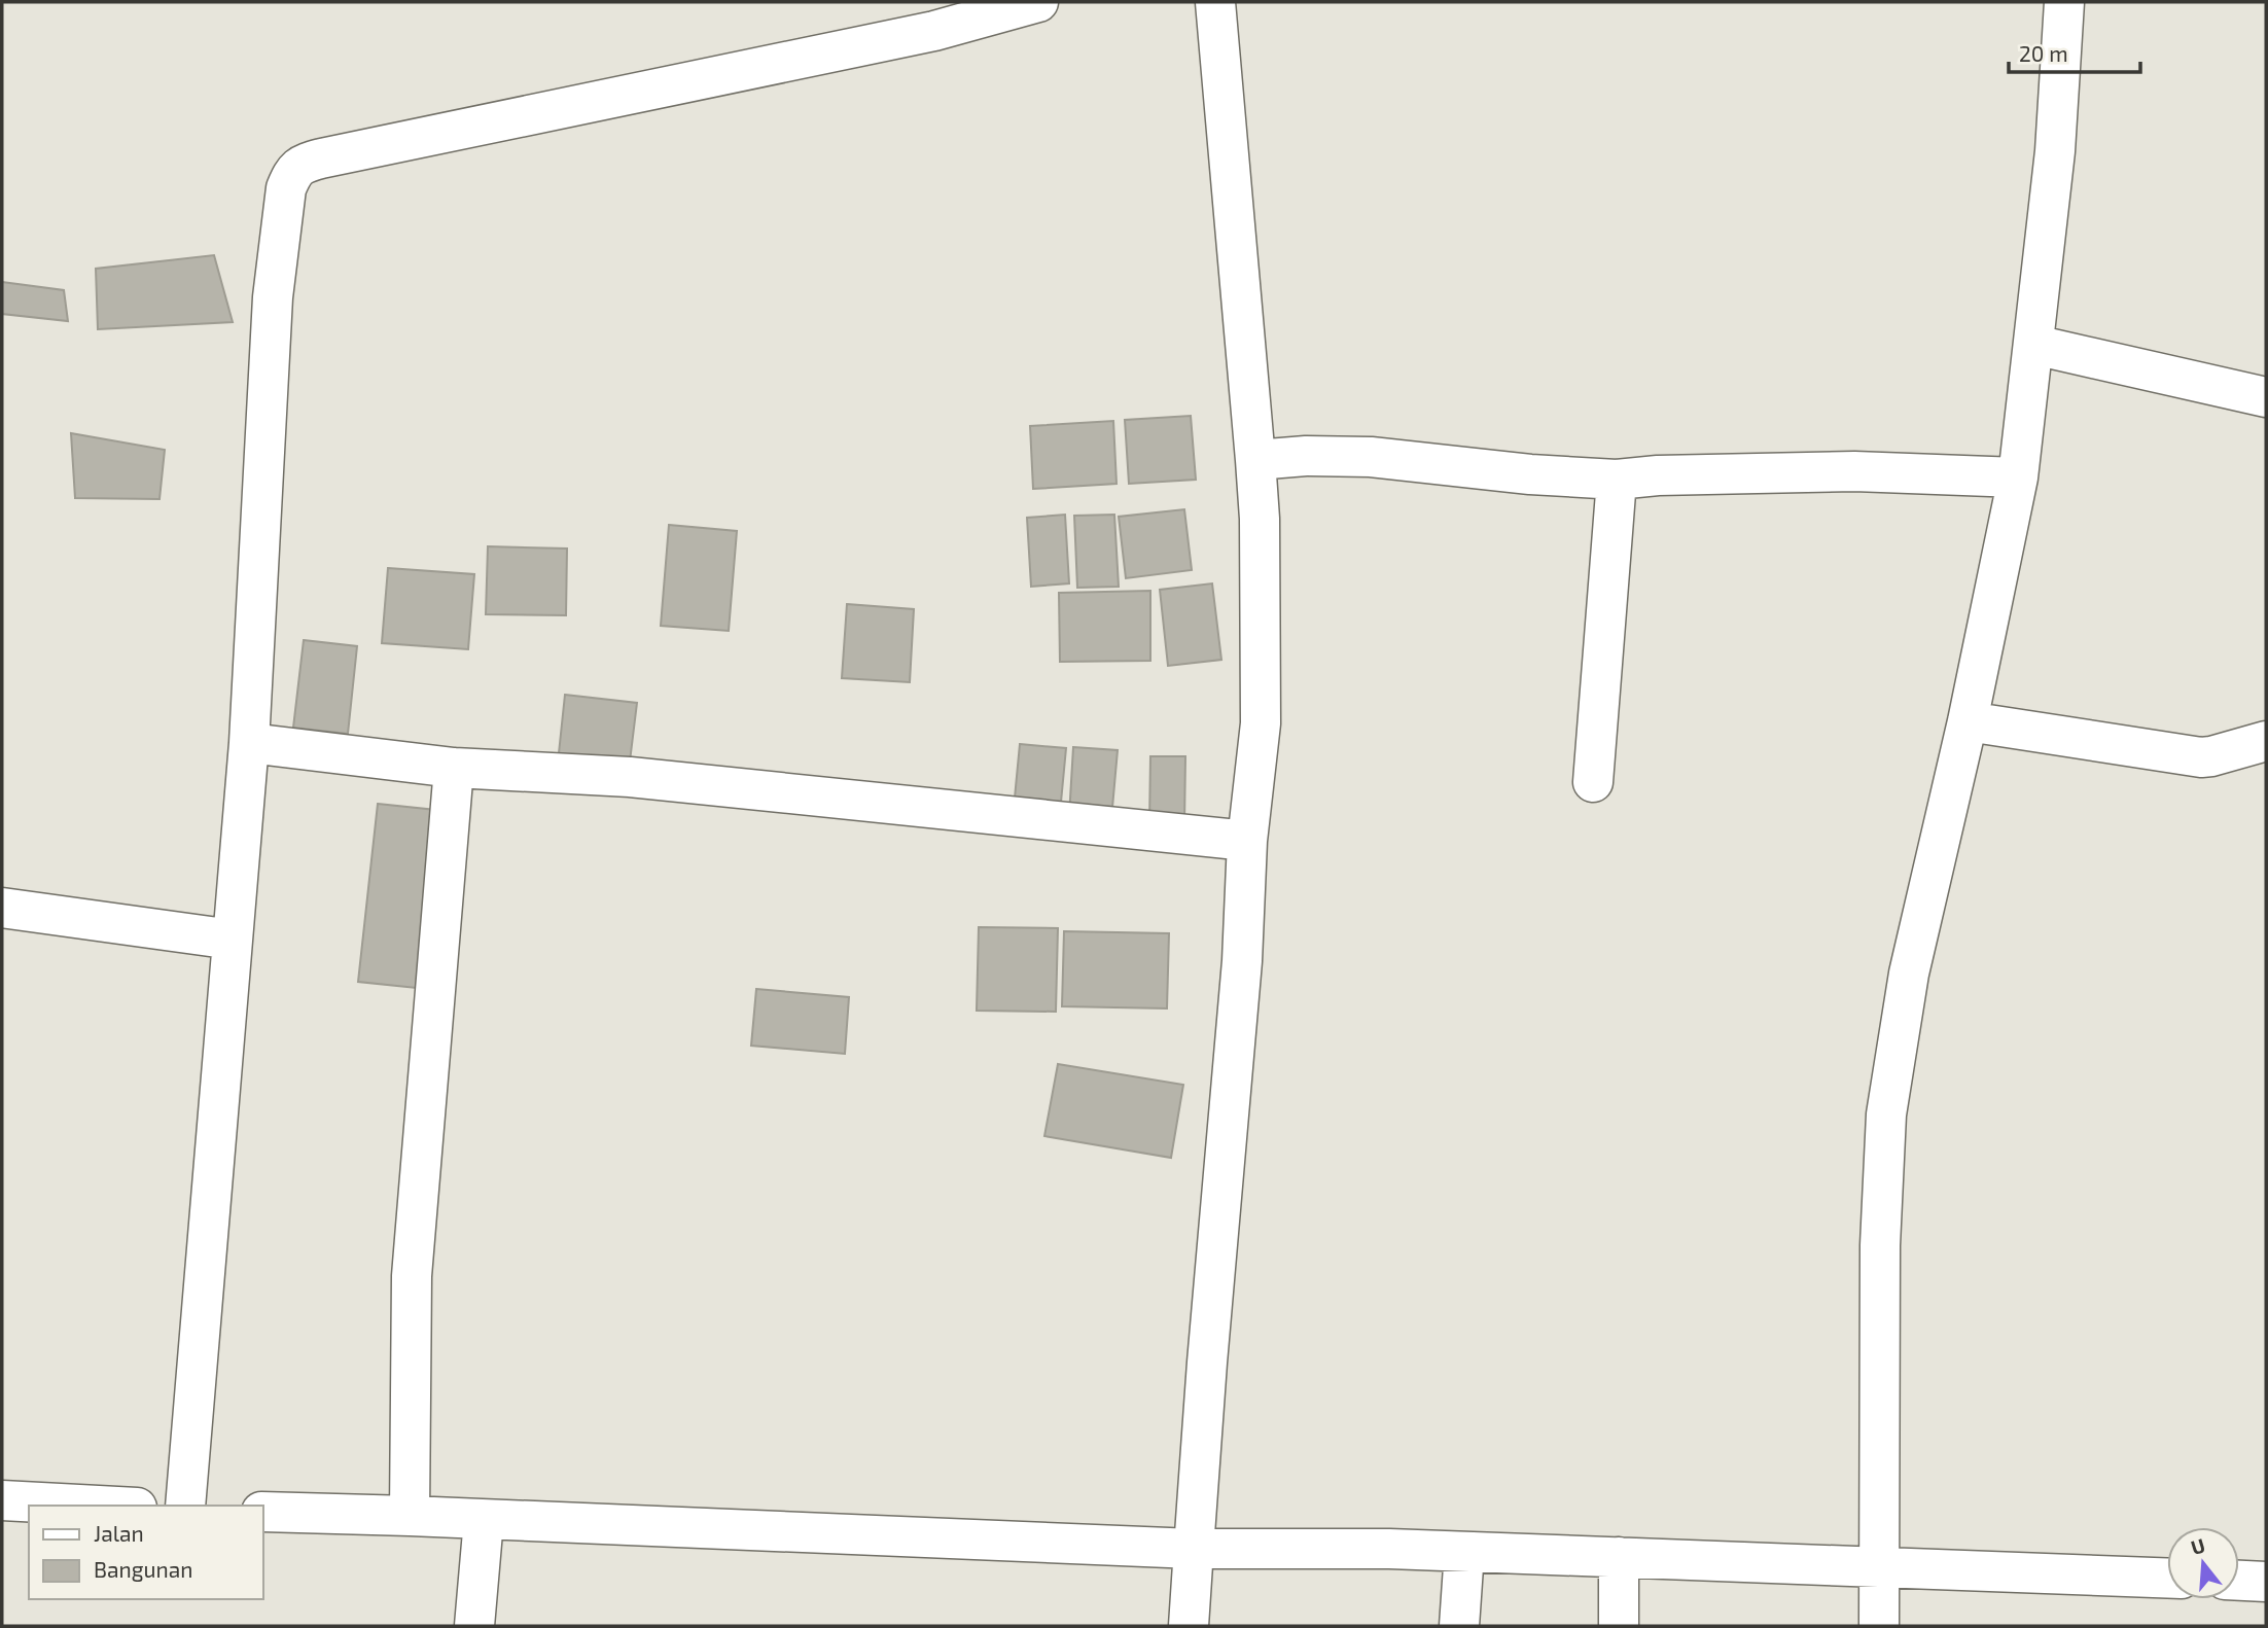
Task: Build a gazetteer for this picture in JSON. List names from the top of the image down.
{
  "legend": ["Jalan", "Bangunan"],
  "scale_bar": "20 m",
  "north": "top"
}
